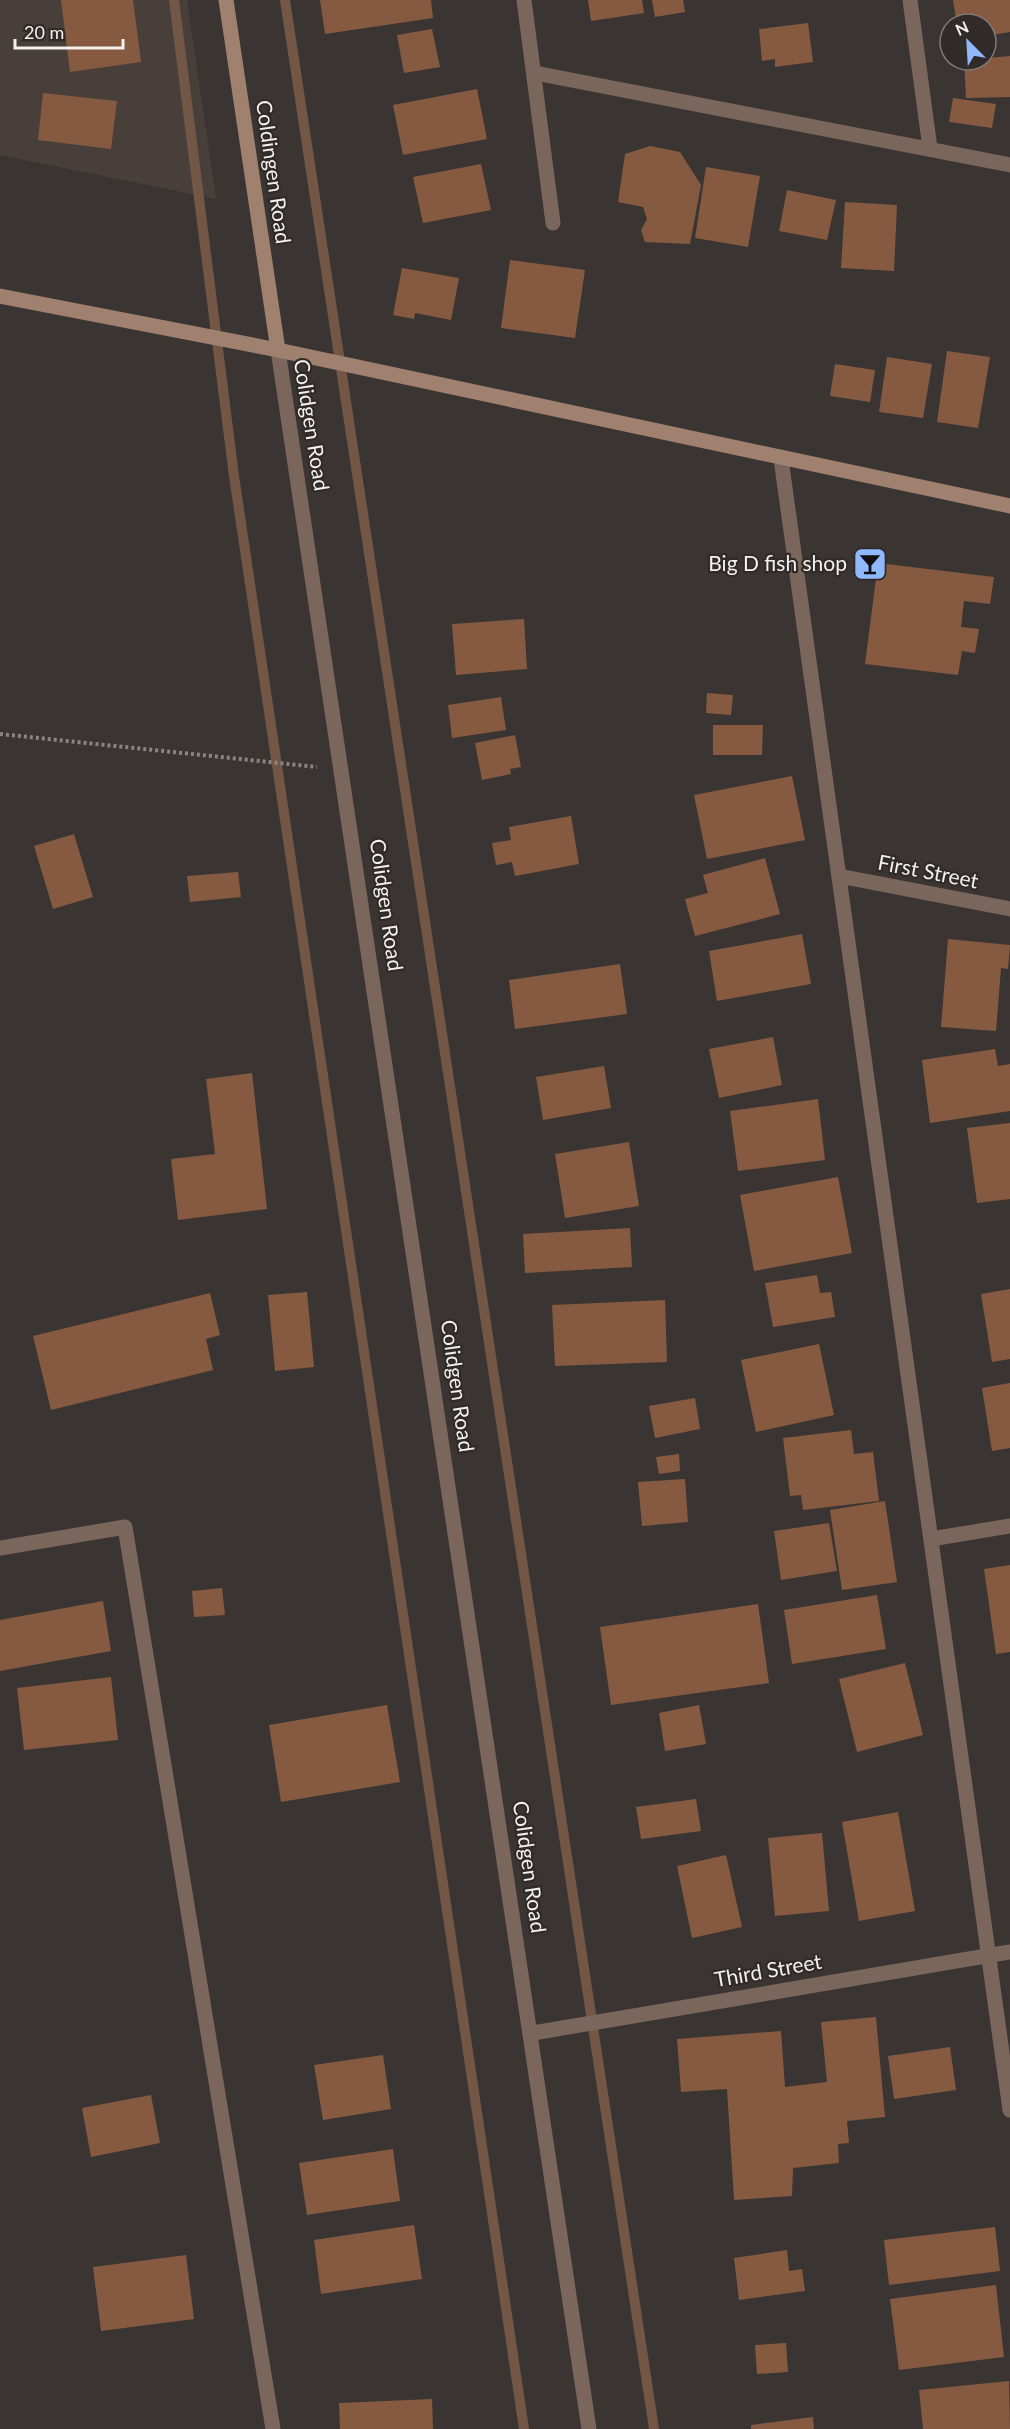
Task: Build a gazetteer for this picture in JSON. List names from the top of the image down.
{
  "streets": {
    "main road": ["Coldingen Road"],
    "street": ["Colidgen Road", "First Street", "Third Street"]
  },
  "crossings": [
    ["Coldingen Road", "Colidgen Road"],
    ["Colidgen Road", "Third Street"]
  ],
  "places": {
    "bar": ["Big D fish shop"]
  },
  "scale_bar": "20 m",
  "north": "top left"
}
